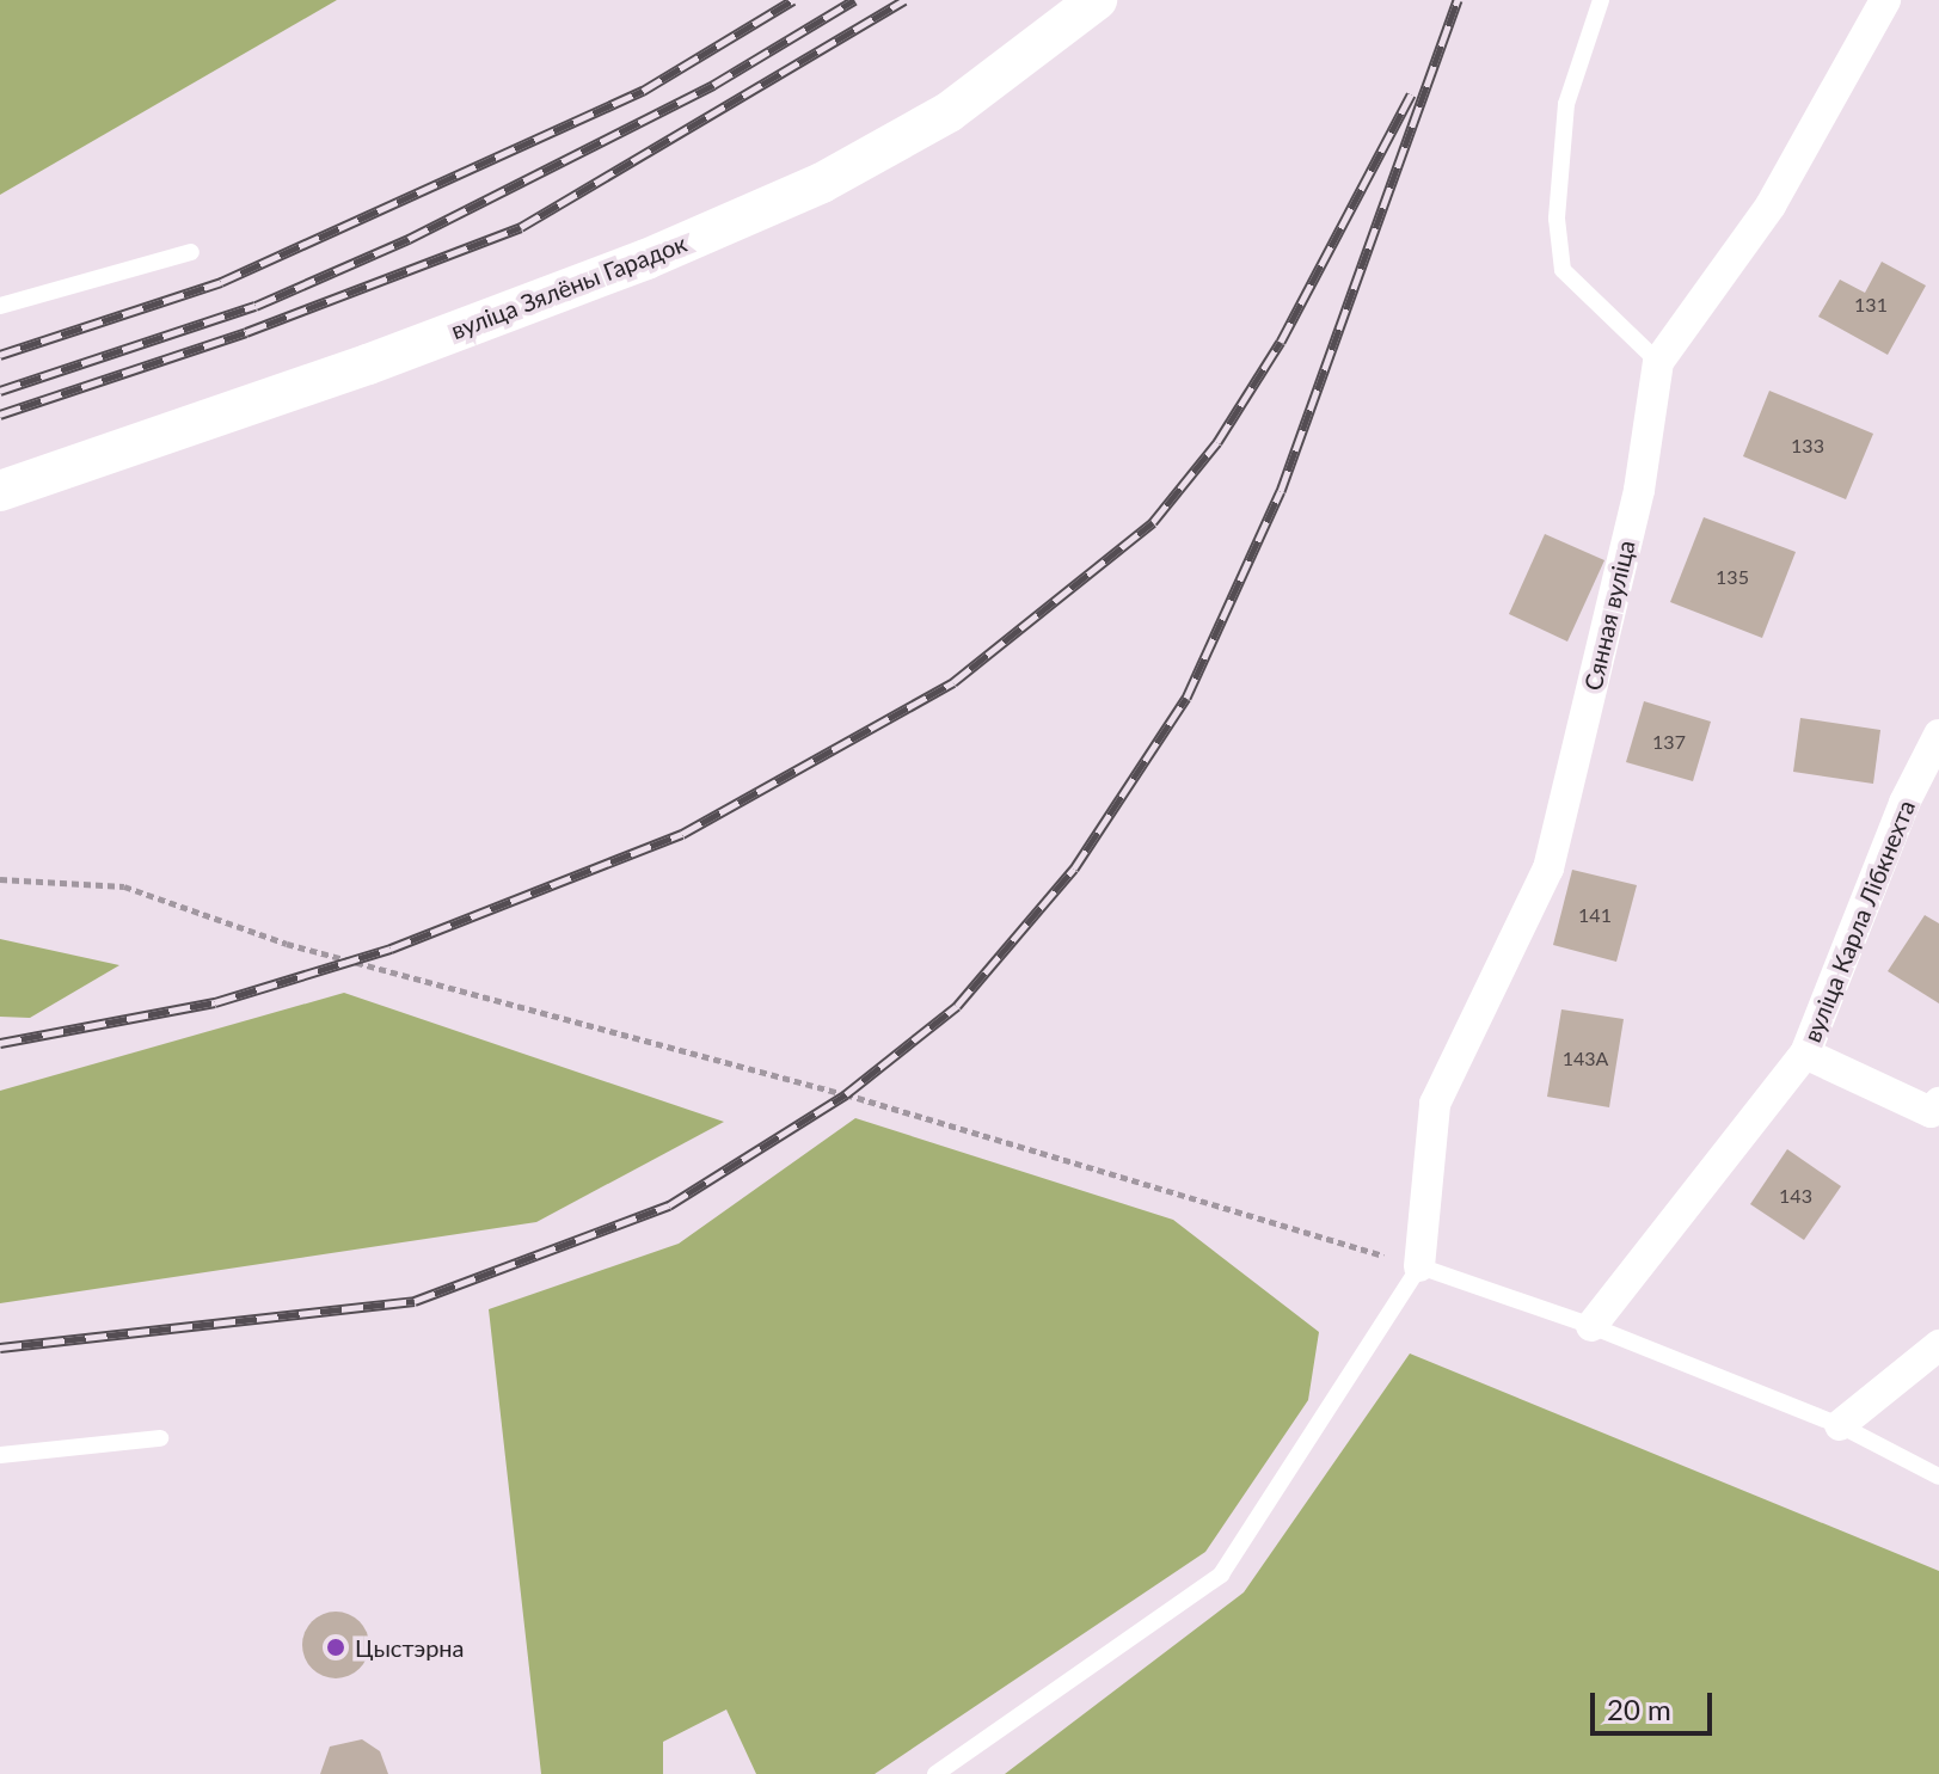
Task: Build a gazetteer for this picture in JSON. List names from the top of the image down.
{
  "streets": {
    "street": ["вуліца Зялёны Гарадок", "Сянная вуліца", "вуліца Карла Лібкнехта"]
  },
  "places": ["Цыстэрна"],
  "house_numbers": [
    "131",
    "133",
    "135",
    "137",
    "141",
    "143А",
    "143"
  ],
  "scale_bar": "20 m"
}
